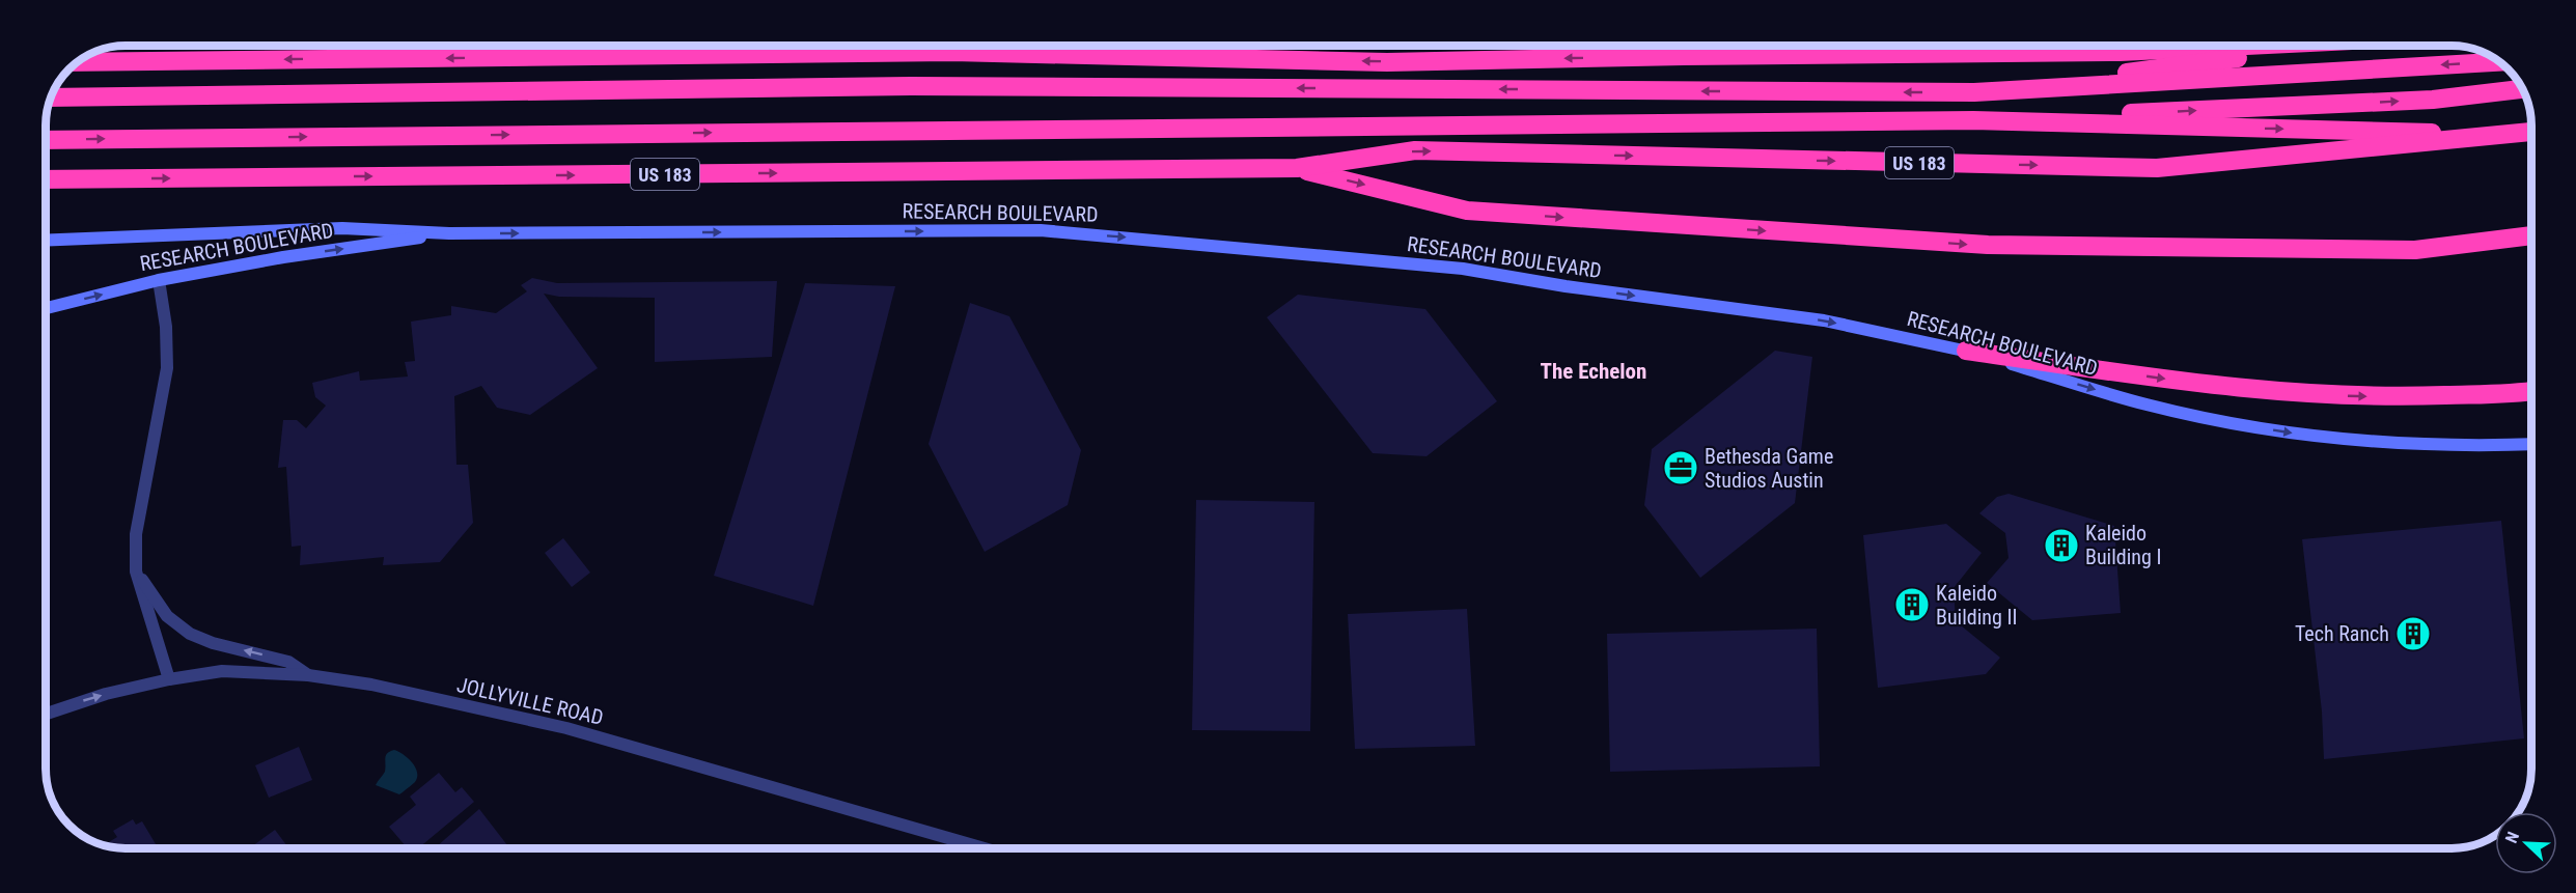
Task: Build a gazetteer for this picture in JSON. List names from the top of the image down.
{
  "streets": {
    "highway": ["US 183"],
    "main road": ["RESEARCH BOULEVARD"],
    "street": ["JOLLYVILLE ROAD"]
  },
  "one_way": ["RESEARCH BOULEVARD"],
  "districts": ["The Echelon"],
  "places": {
    "office": ["Bethesda Game Studios Austin"],
    "building": ["Kaleido Building I", "Kaleido Building II", "Tech Ranch"]
  },
  "north": "top left"
}
